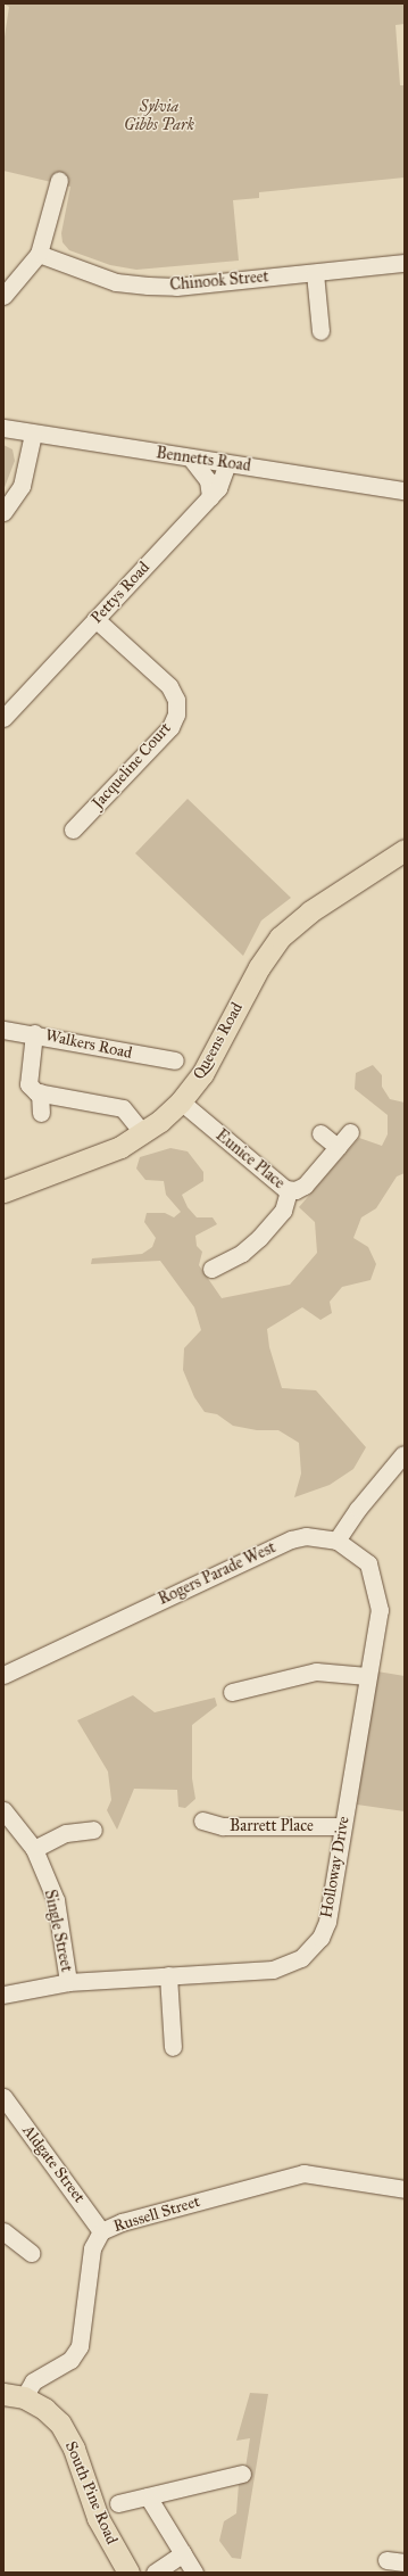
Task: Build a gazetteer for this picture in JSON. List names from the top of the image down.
{
  "streets": {
    "main road": ["Queens Road", "South Pine Road"],
    "street": [
      "Chinook Street",
      "Bennetts Road",
      "Pettys Road",
      "Jacqueline Court",
      "Walkers Road",
      "Eunice Place",
      "Rogers Parade West",
      "Barrett Place",
      "Holloway Drive",
      "Single Street",
      "Aldgate Street",
      "Russell Street"
    ]
  },
  "crossings": [
    ["Bennetts Road", "Pettys Road"],
    ["Pettys Road", "Jacqueline Court"],
    ["Queens Road", "Eunice Place"],
    ["Rogers Parade West", "Holloway Drive"],
    ["Barrett Place", "Holloway Drive"],
    ["Holloway Drive", "Single Street"],
    ["Aldgate Street", "Russell Street"],
    ["Russell Street", "South Pine Road"]
  ],
  "parks": ["Sylvia Gibbs Park"]
}
